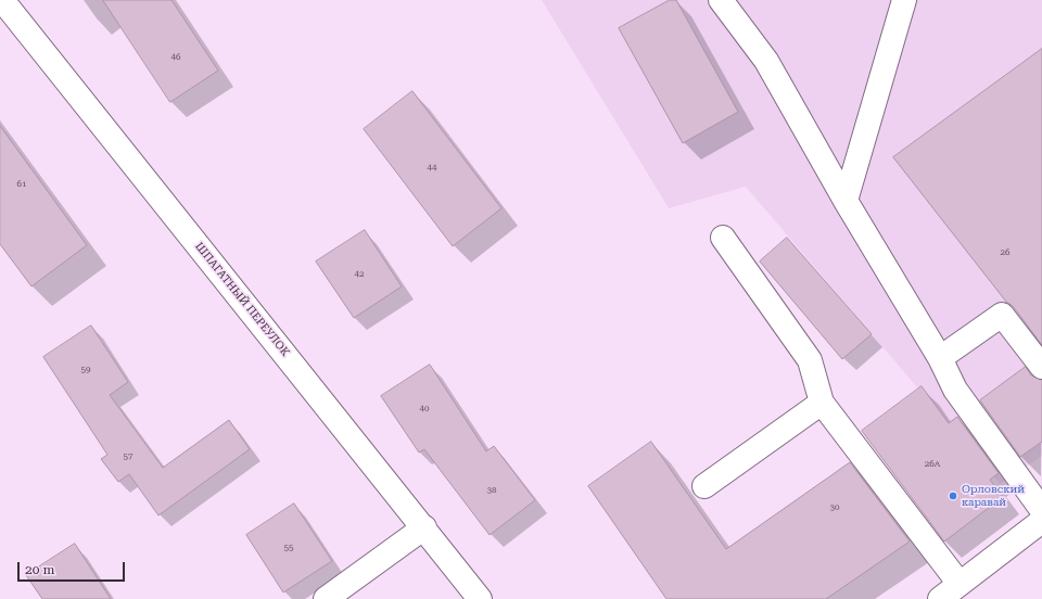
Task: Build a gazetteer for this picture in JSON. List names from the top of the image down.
{
  "streets": {
    "street": ["ШПАГАТНЫЙ ПЕРЕУЛОК"]
  },
  "places": ["Орловский каравай"],
  "house_numbers": [
    "46",
    "44",
    "61",
    "26",
    "42",
    "59",
    "40",
    "57",
    "26А",
    "38",
    "30",
    "55"
  ],
  "scale_bar": "20 m"
}
